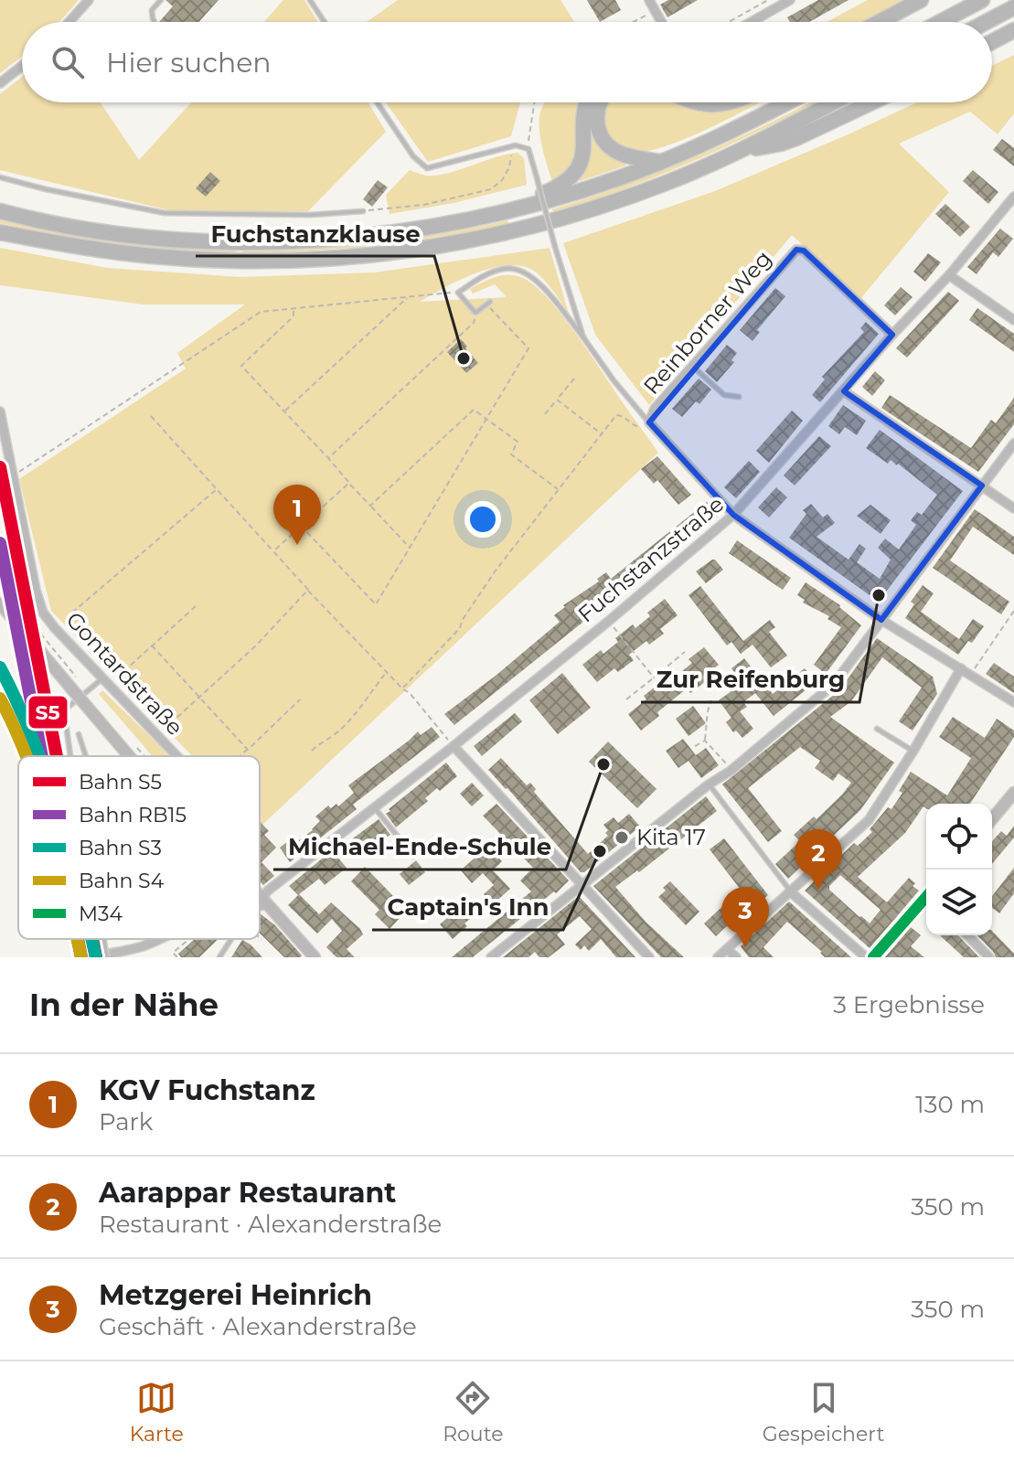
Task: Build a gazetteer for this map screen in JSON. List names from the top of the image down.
{
  "streets": {
    "street": ["Reinborner Weg", "Fuchstanzstraße", "Gontardstraße"]
  },
  "crossings": [
    ["Reinborner Weg", "Fuchstanzstraße"]
  ],
  "places": [
    "Fuchstanzklause",
    "Zur Reifenburg",
    "Michael-Ende-Schule",
    "Kita 17",
    "Captain's Inn"
  ],
  "lines": [
    "rail line S5",
    "rail line RB15",
    "rail line S3",
    "rail line S4",
    "transit line M34"
  ],
  "legend": [
    "Bahn S5",
    "Bahn RB15",
    "Bahn S3",
    "Bahn S4",
    "M34"
  ],
  "page": {
    "search": "Hier suchen",
    "pins": ["1", "2", "3"],
    "heading": ["In der Nähe", "3 Ergebnisse"],
    "list": [
      {
        "mark": "1",
        "name": "KGV Fuchstanz",
        "note": "Park",
        "value": "130 m"
      },
      {
        "mark": "2",
        "name": "Aarappar Restaurant",
        "note": "Restaurant · Alexanderstraße",
        "value": "350 m"
      },
      {
        "mark": "3",
        "name": "Metzgerei Heinrich",
        "note": "Geschäft · Alexanderstraße",
        "value": "350 m"
      }
    ],
    "nav": ["Karte", "Route", "Gespeichert"]
  }
}
